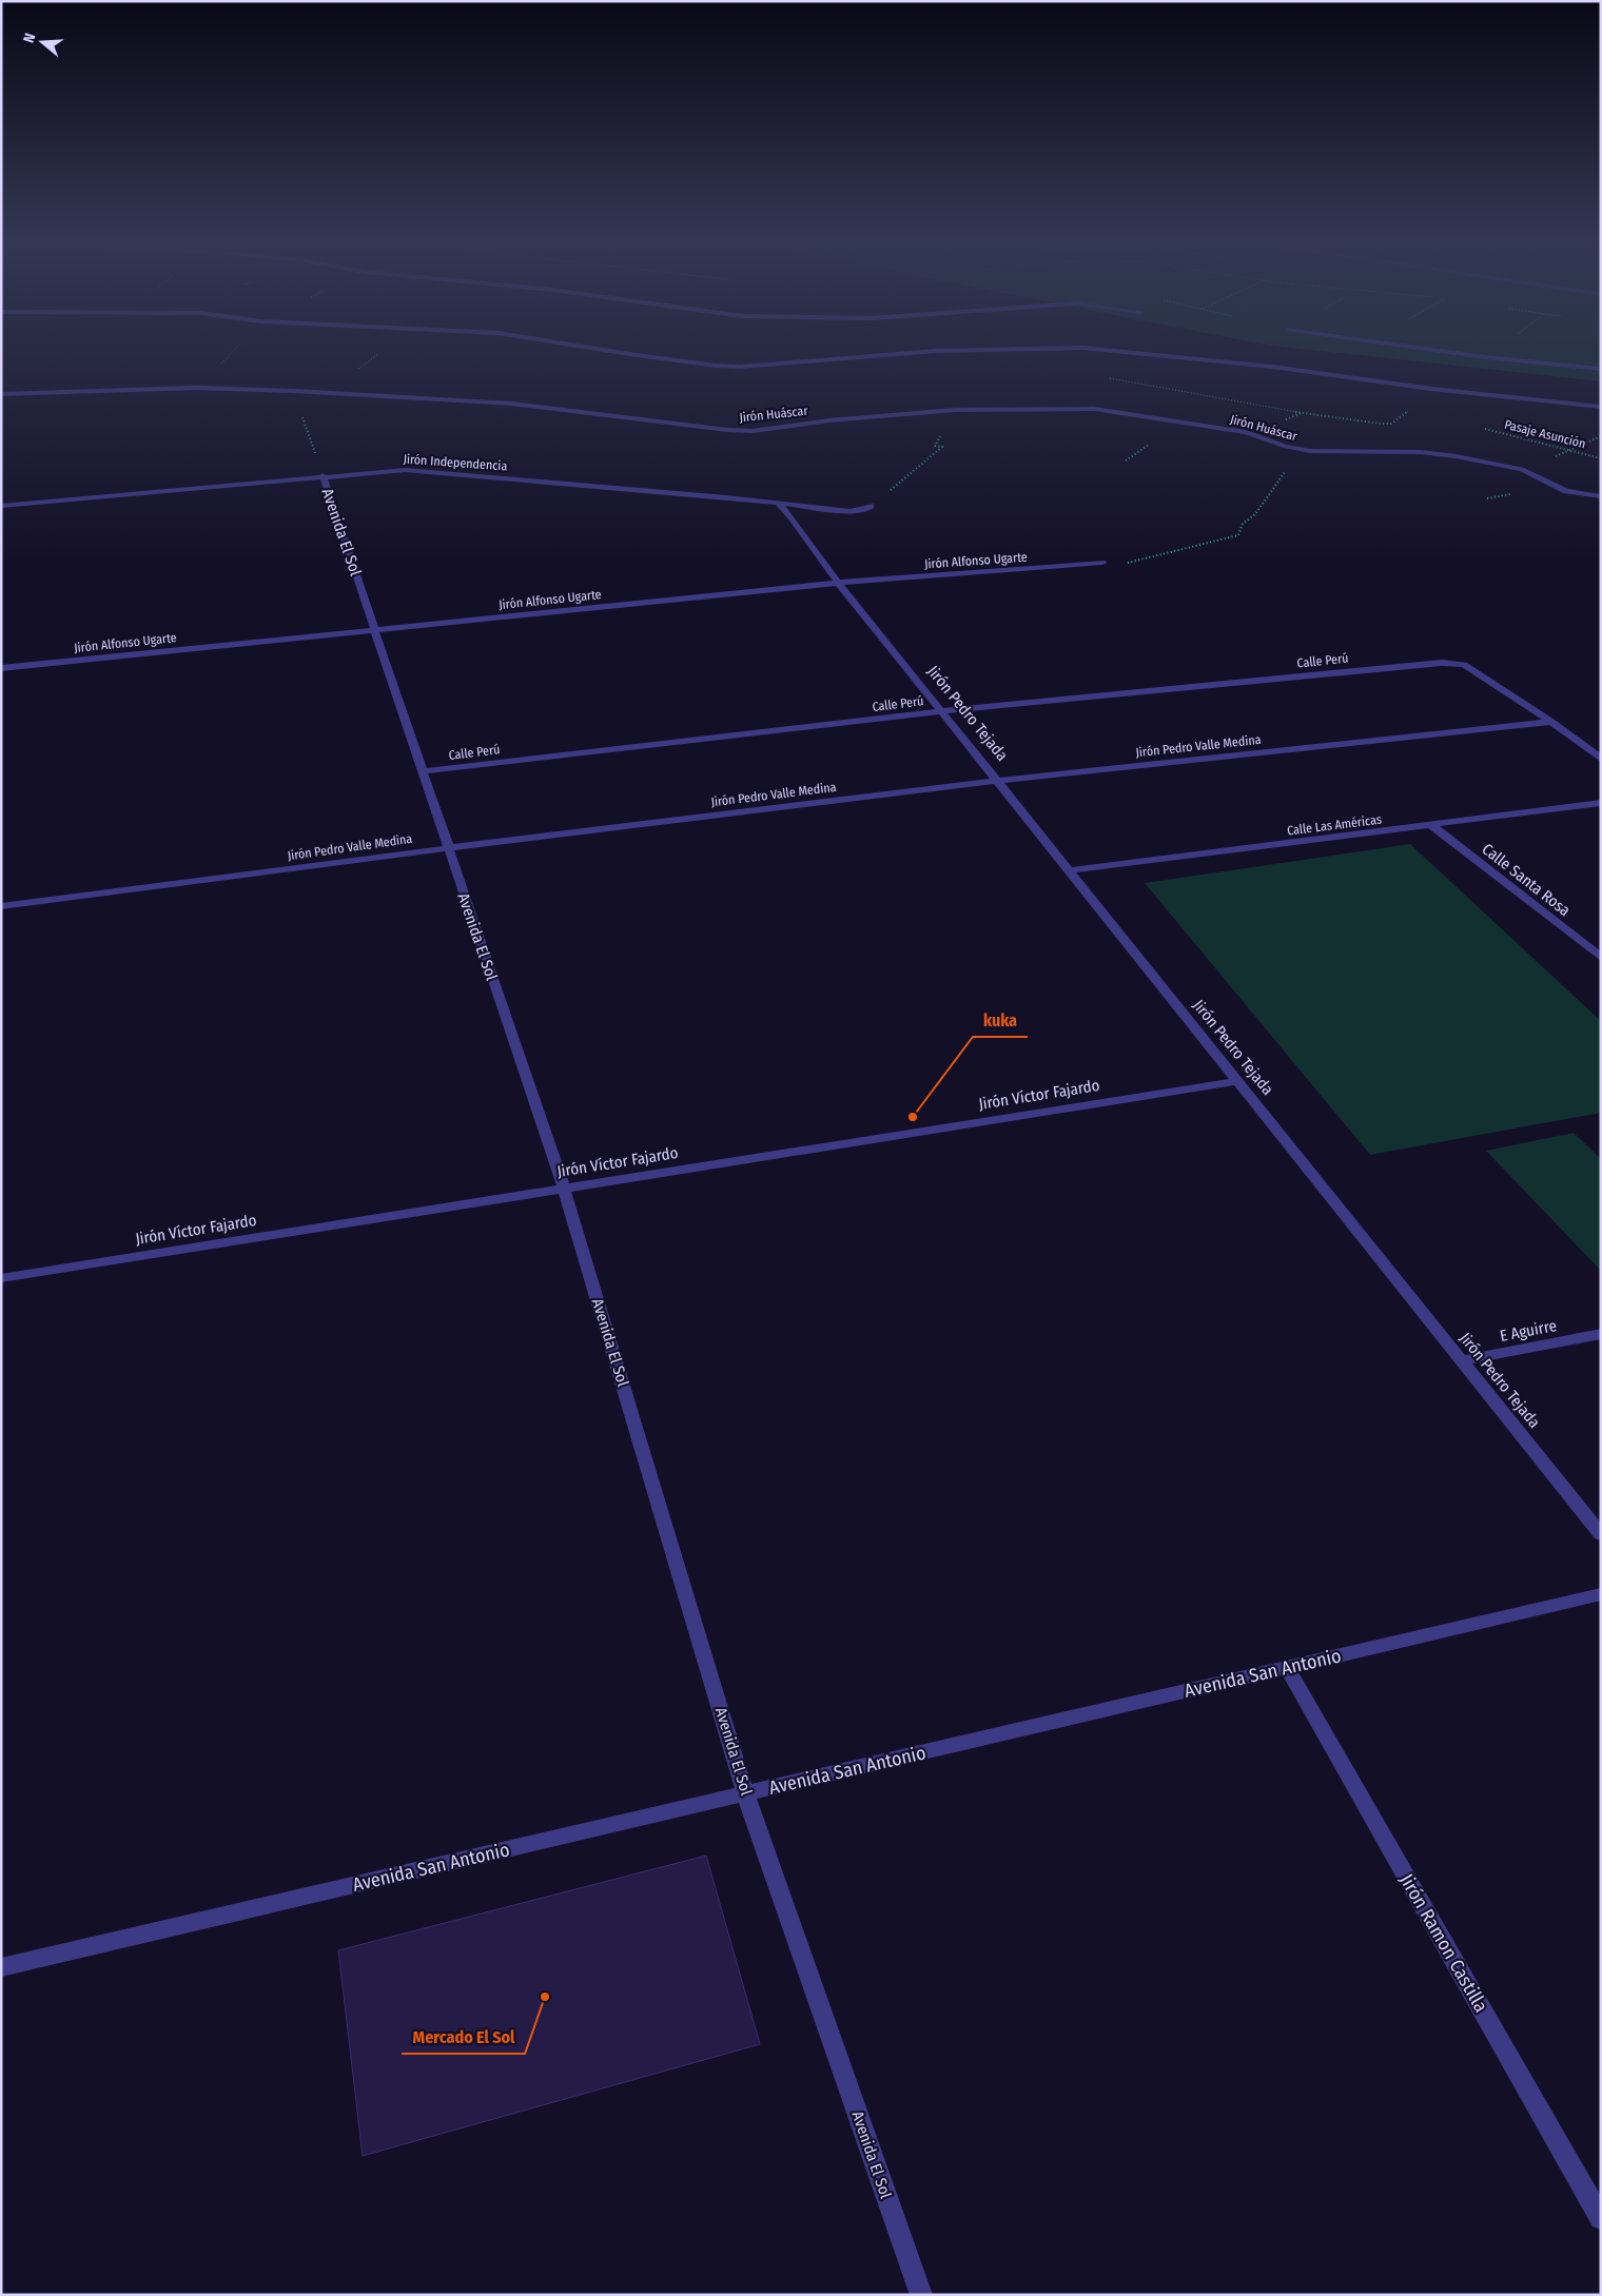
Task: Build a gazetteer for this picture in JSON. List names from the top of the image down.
{
  "streets": {
    "street": [
      "Jirón Huáscar",
      "Jirón Independencia",
      "Avenida El Sol",
      "Jirón Alfonso Ugarte",
      "Calle Perú",
      "Jirón Pedro Tejada",
      "Jirón Pedro Valle Medina",
      "Calle Las Américas",
      "Calle Santa Rosa",
      "Jirón Víctor Fajardo",
      "E Aguirre",
      "Avenida San Antonio",
      "Jirón Ramon Castilla"
    ],
    "path": ["Pasaje Asunción"]
  },
  "crossings": [
    ["Jirón Huáscar", "Avenida El Sol"],
    ["Jirón Independencia", "Avenida El Sol"],
    ["Avenida El Sol", "Jirón Alfonso Ugarte"],
    ["Avenida El Sol", "Calle Perú"],
    ["Avenida El Sol", "Jirón Pedro Valle Medina"],
    ["Avenida El Sol", "Jirón Víctor Fajardo"],
    ["Avenida El Sol", "Avenida San Antonio"],
    ["Jirón Alfonso Ugarte", "Jirón Pedro Tejada"],
    ["Calle Perú", "Jirón Pedro Tejada"],
    ["Calle Perú", "Jirón Pedro Valle Medina"],
    ["Jirón Pedro Tejada", "Jirón Pedro Valle Medina"],
    ["Jirón Pedro Tejada", "Calle Las Américas"],
    ["Jirón Pedro Tejada", "Jirón Víctor Fajardo"],
    ["Jirón Pedro Tejada", "E Aguirre"],
    ["Calle Las Américas", "Calle Santa Rosa"],
    ["Avenida San Antonio", "Jirón Ramon Castilla"]
  ],
  "places": ["kuka", "Mercado El Sol"],
  "north": "left"
}
